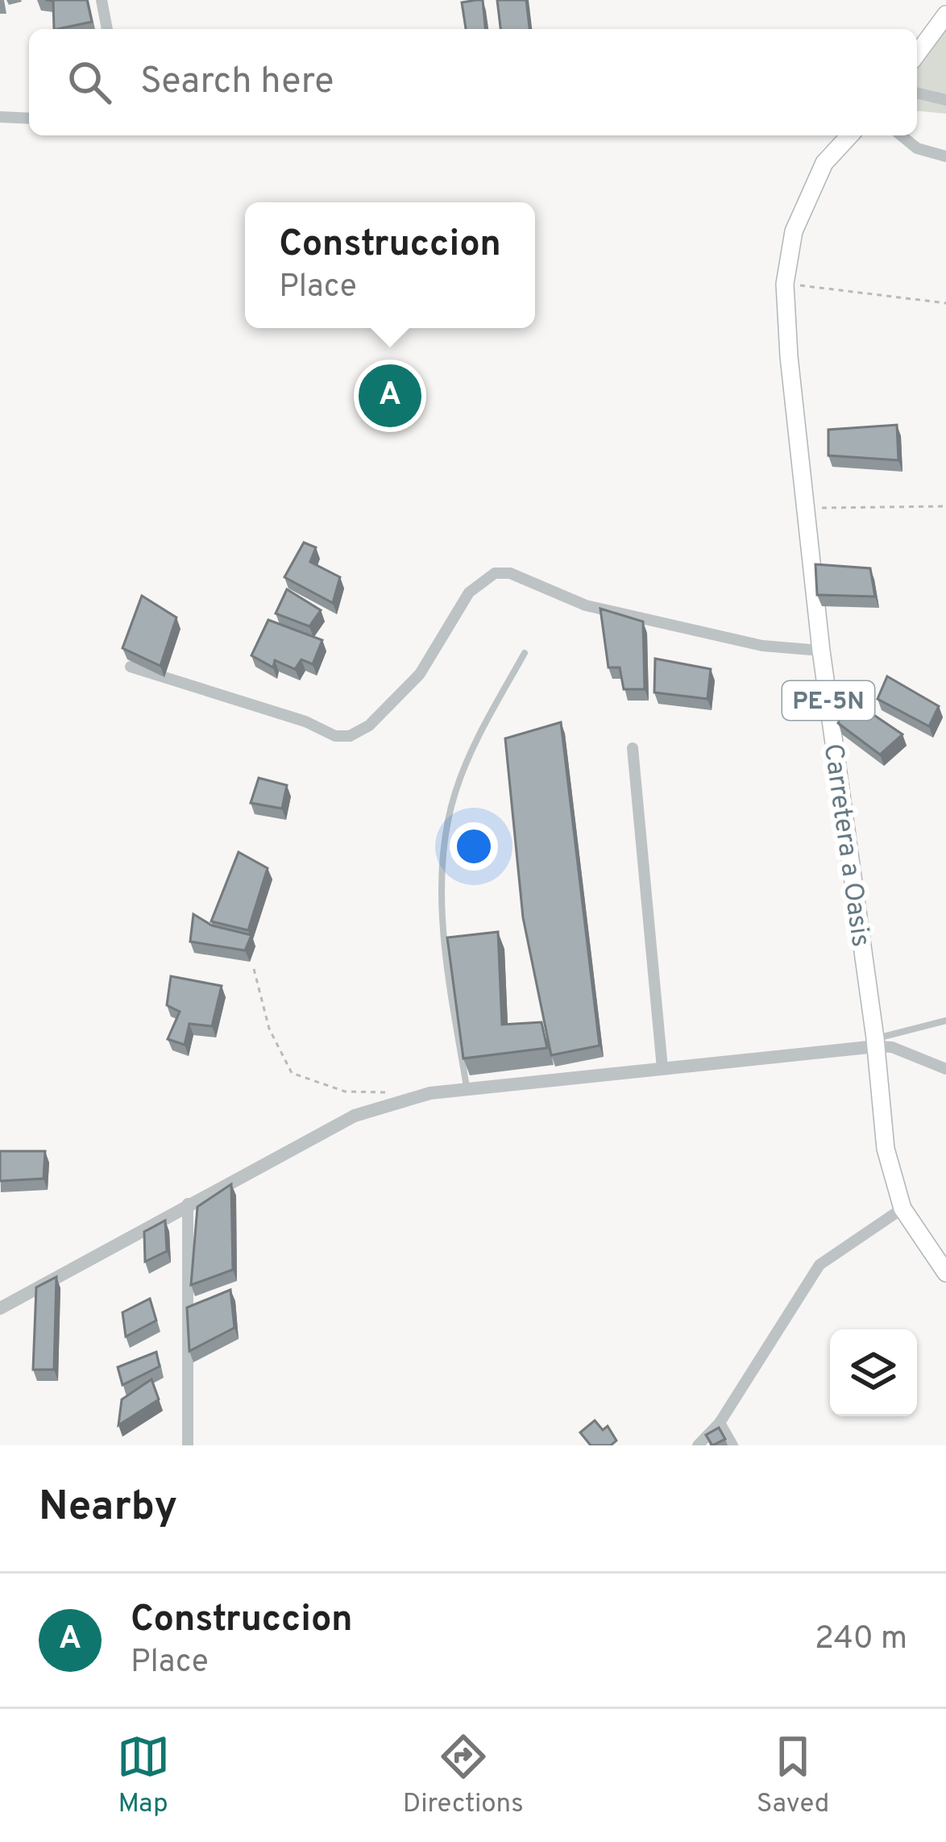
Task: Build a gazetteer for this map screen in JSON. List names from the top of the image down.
{
  "streets": {
    "main road": ["PE-5N", "Carretera a Oasis"]
  },
  "page": {
    "search": "Search here",
    "popup": ["Construccion", "Place"],
    "pins": "A",
    "heading": "Nearby",
    "list": [
      {
        "mark": "A",
        "name": "Construccion",
        "note": "Place",
        "value": "240 m"
      }
    ],
    "nav": ["Map", "Directions", "Saved"]
  }
}
